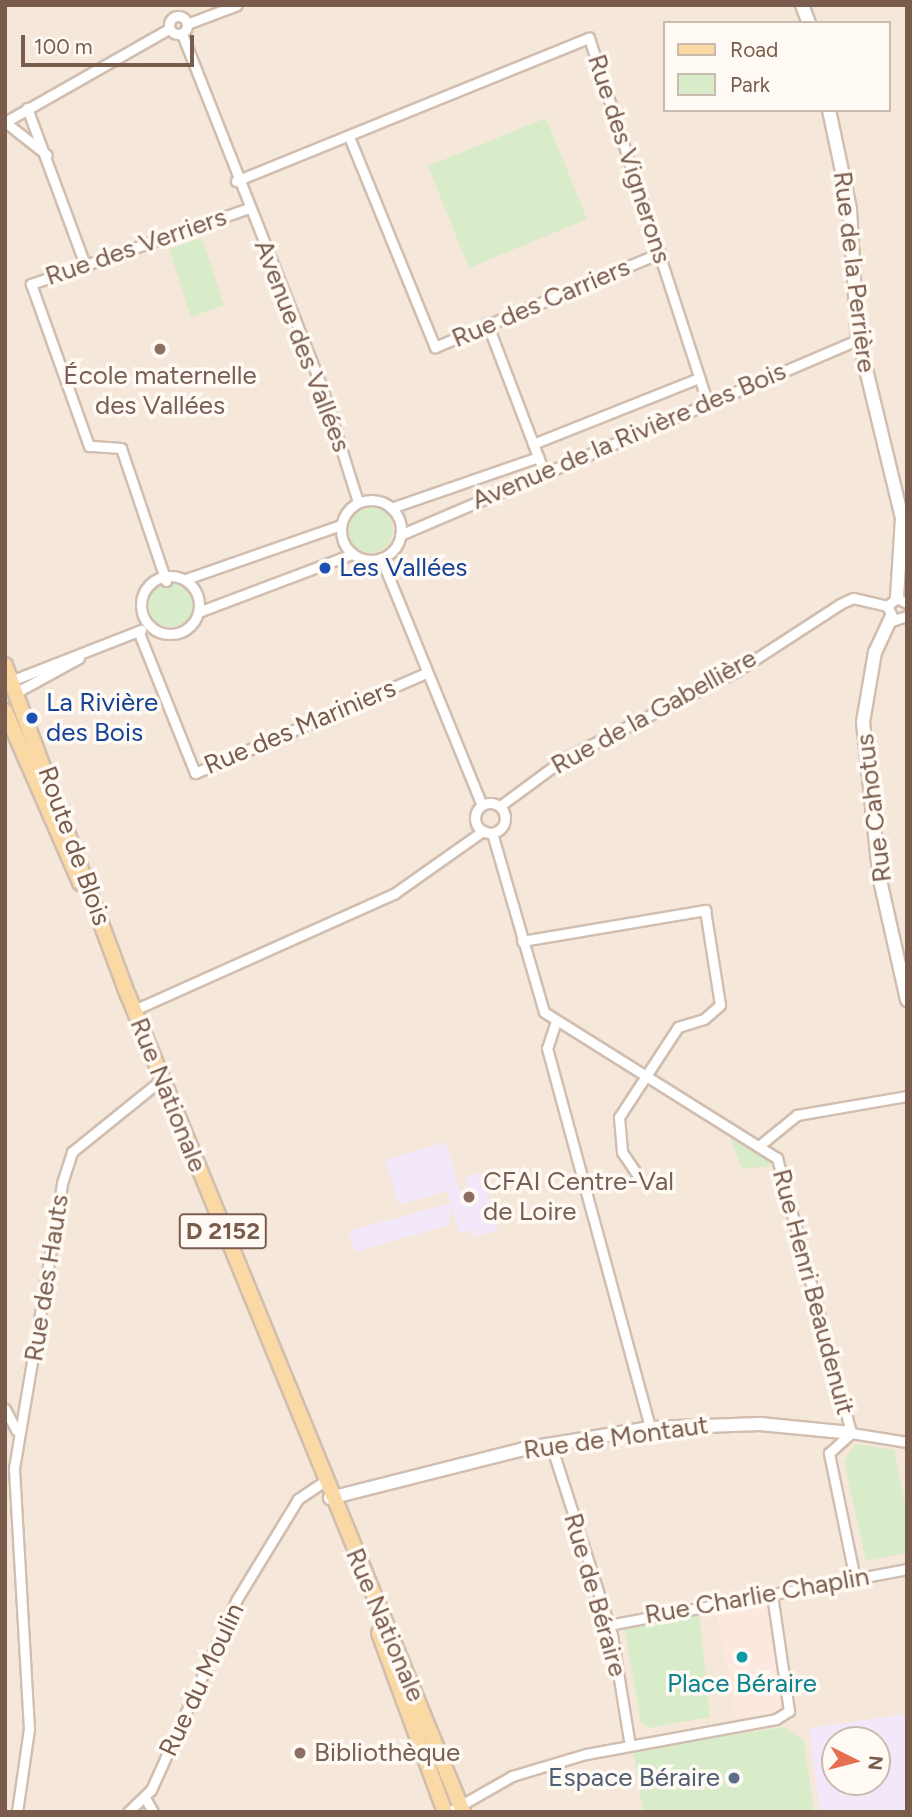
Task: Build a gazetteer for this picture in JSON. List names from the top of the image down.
{
  "streets": {
    "main road": ["Route de Blois", "Rue Nationale", "D 2152"],
    "street": [
      "Rue des Vignerons",
      "Rue des Verriers",
      "Rue de la Perrière",
      "Rue des Carriers",
      "Avenue des Vallées",
      "Avenue de la Rivière des Bois",
      "Rue de la Gabellière",
      "Rue des Mariniers",
      "Rue Cahotus",
      "Rue des Hauts",
      "Rue Henri Beaudenuit",
      "Rue de Montaut",
      "Rue de Béraire",
      "Rue Charlie Chaplin",
      "Rue du Moulin"
    ]
  },
  "crossings": [
    ["Rue des Vignerons", "Rue des Carriers"],
    ["Rue des Vignerons", "Avenue des Vallées"],
    ["Rue des Vignerons", "Avenue de la Rivière des Bois"],
    ["Rue des Verriers", "Avenue des Vallées"],
    ["Rue des Verriers", "Rue des Mariniers"],
    ["Rue de la Perrière", "Avenue de la Rivière des Bois"],
    ["Rue de la Perrière", "Rue de la Gabellière"],
    ["Rue de la Perrière", "Rue Cahotus"],
    ["Avenue des Vallées", "Avenue de la Rivière des Bois"],
    ["Rue de la Gabellière", "Rue Cahotus"],
    ["Route de Blois", "Rue Nationale"],
    ["Rue Nationale", "Rue des Hauts"],
    ["Rue Nationale", "Rue de Montaut"],
    ["Rue Nationale", "Rue du Moulin"],
    ["Rue Henri Beaudenuit", "Rue de Montaut"],
    ["Rue de Montaut", "Rue de Béraire"],
    ["Rue de Béraire", "Rue Charlie Chaplin"]
  ],
  "places": [
    "École maternelle des Vallées",
    "Les Vallées",
    "La Rivière des Bois",
    "CFAI Centre-Val de Loire",
    "Place Béraire",
    "Bibliothèque",
    "Espace Béraire"
  ],
  "legend": ["Road", "Park"],
  "scale_bar": "100 m",
  "north": "right"
}
